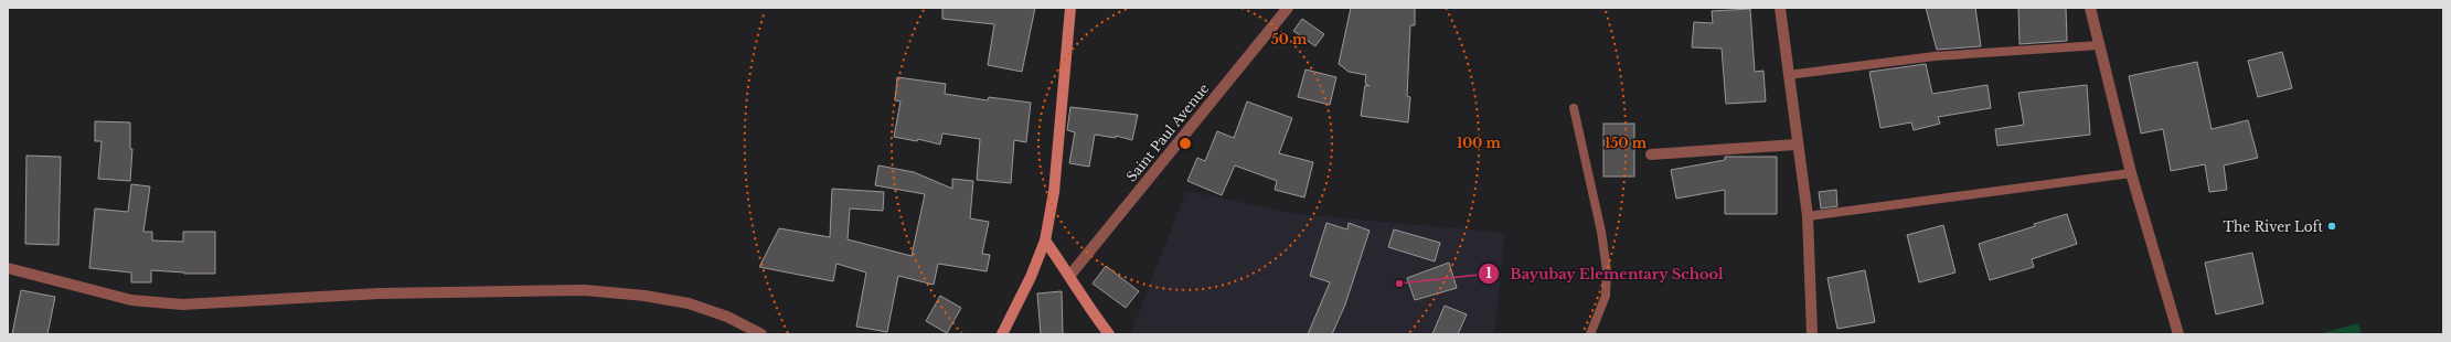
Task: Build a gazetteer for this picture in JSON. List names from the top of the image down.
{
  "streets": {
    "street": ["Saint Paul Avenue"]
  },
  "places": ["The River Loft", "Bayubay Elementary School"],
  "rings": ["50 m", "100 m", "150 m"]
}
